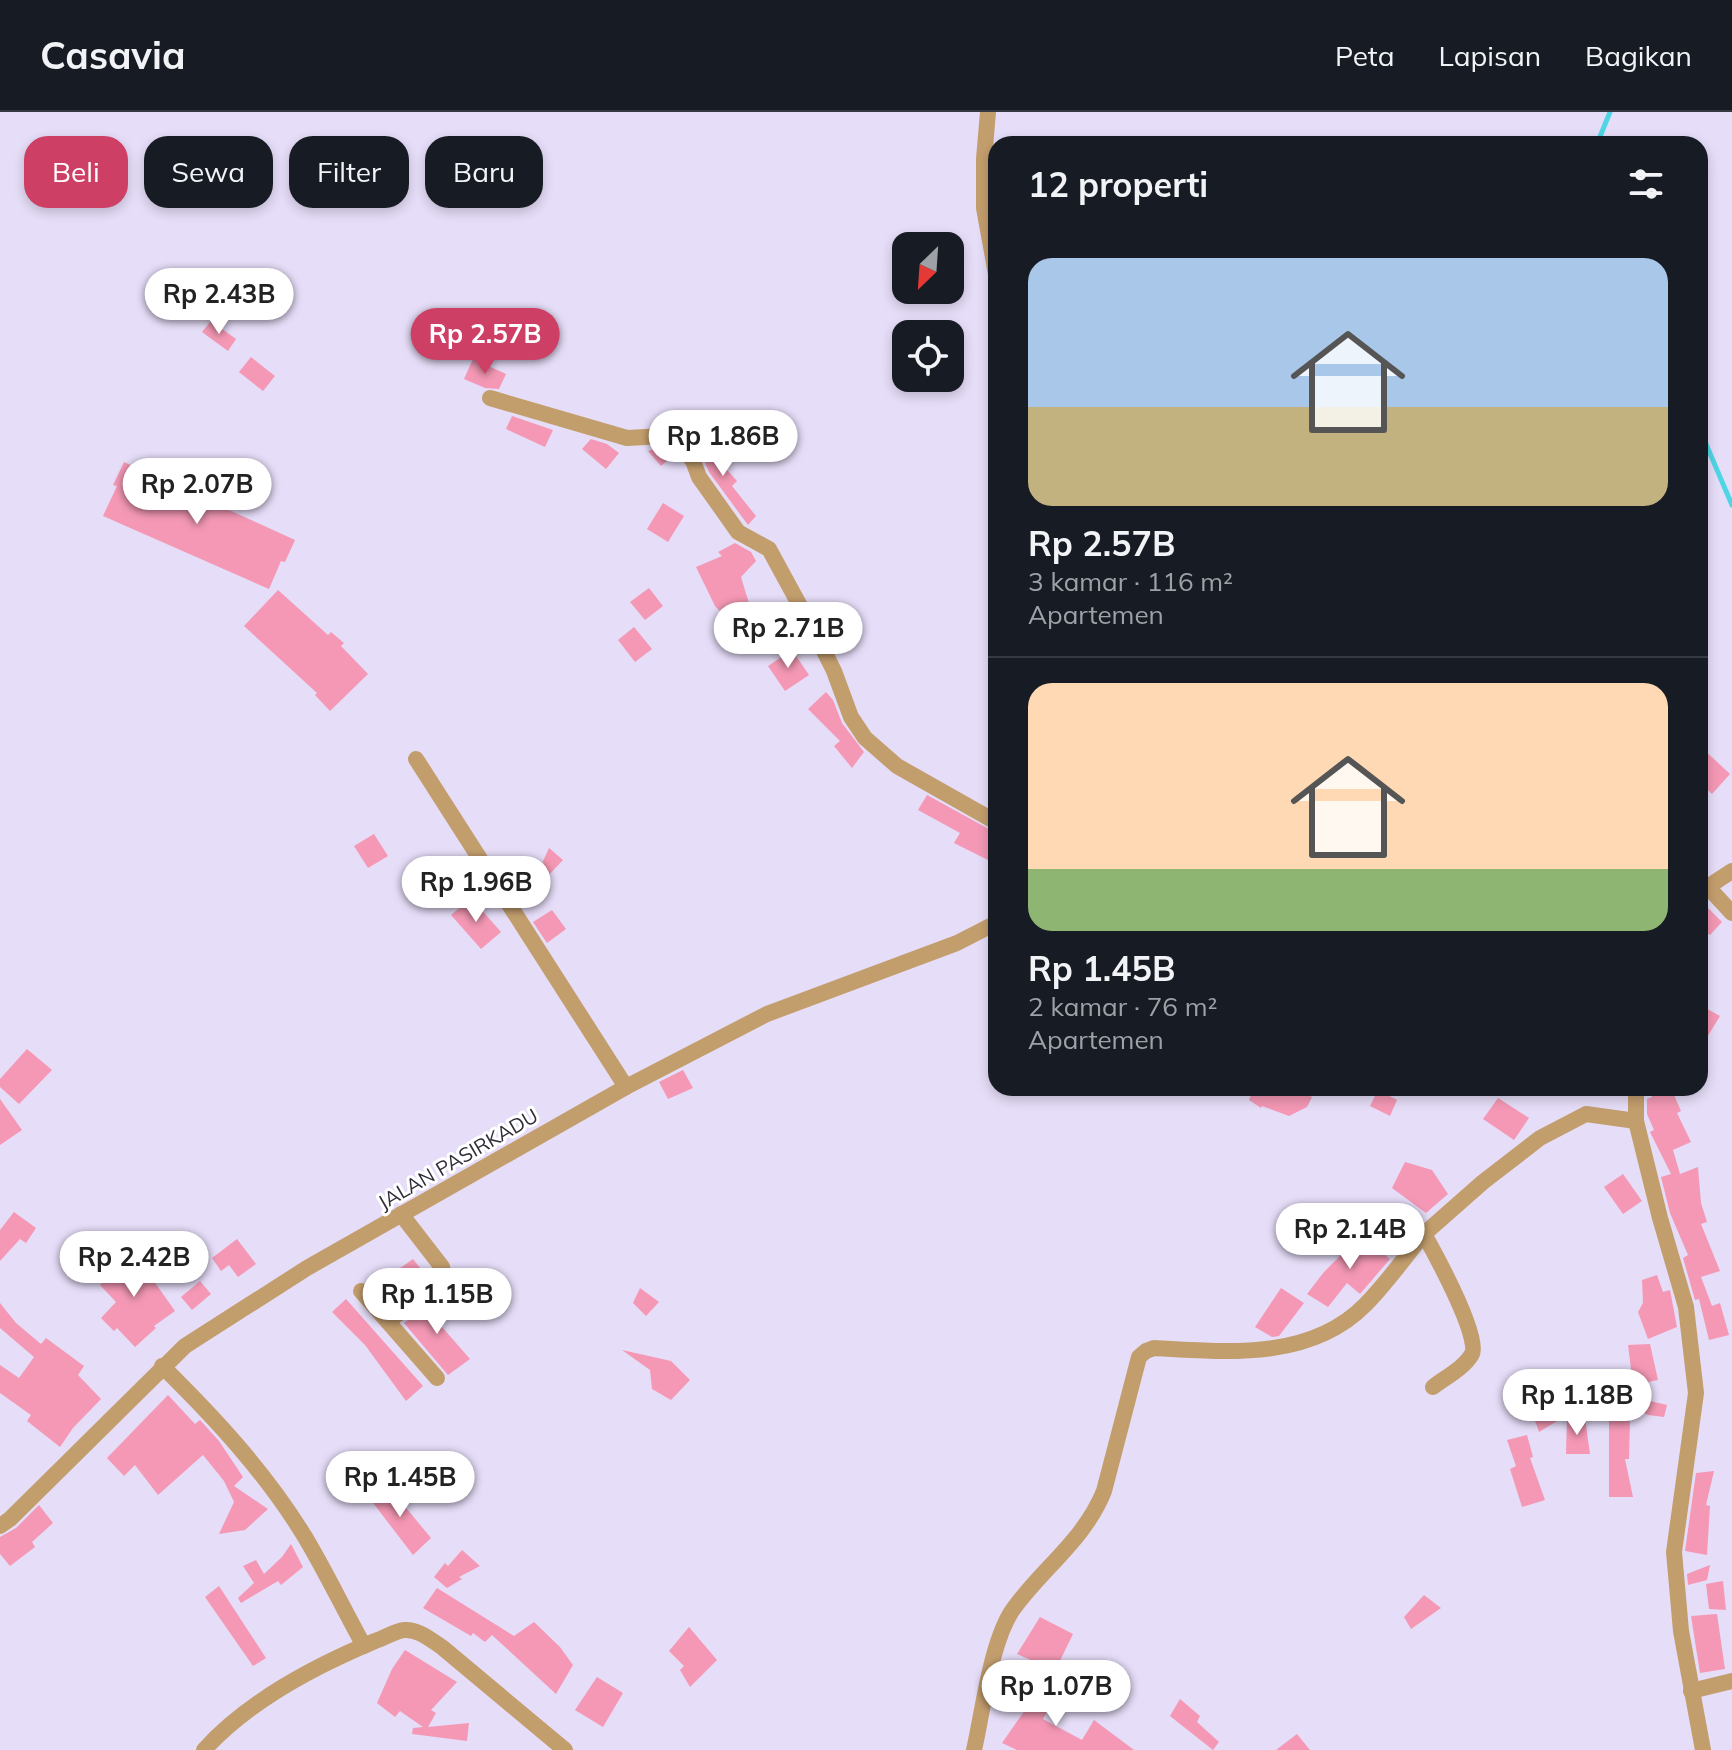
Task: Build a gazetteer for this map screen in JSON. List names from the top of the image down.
{
  "streets": {
    "street": ["JALAN PASIRKADU"]
  },
  "north": "bottom left",
  "page": {
    "header": "Casavia",
    "nav": ["Peta", "Lapisan", "Bagikan"],
    "chip": [
      "Beli",
      "Sewa",
      "Filter",
      "Baru"
    ],
    "heading": "12 properti",
    "list": [
      {
        "name": "Rp 2.57B",
        "note": "3 kamar · 116 m² · Apartemen"
      },
      {
        "name": "Rp 1.45B",
        "note": "2 kamar · 76 m² · Apartemen"
      }
    ],
    "price": [
      "Rp 2.43B",
      "Rp 2.57B",
      "Rp 1.86B",
      "Rp 2.07B",
      "Rp 2.71B",
      "Rp 1.96B",
      "Rp 2.14B",
      "Rp 2.42B",
      "Rp 1.15B",
      "Rp 1.18B",
      "Rp 1.45B",
      "Rp 1.07B"
    ]
  }
}
